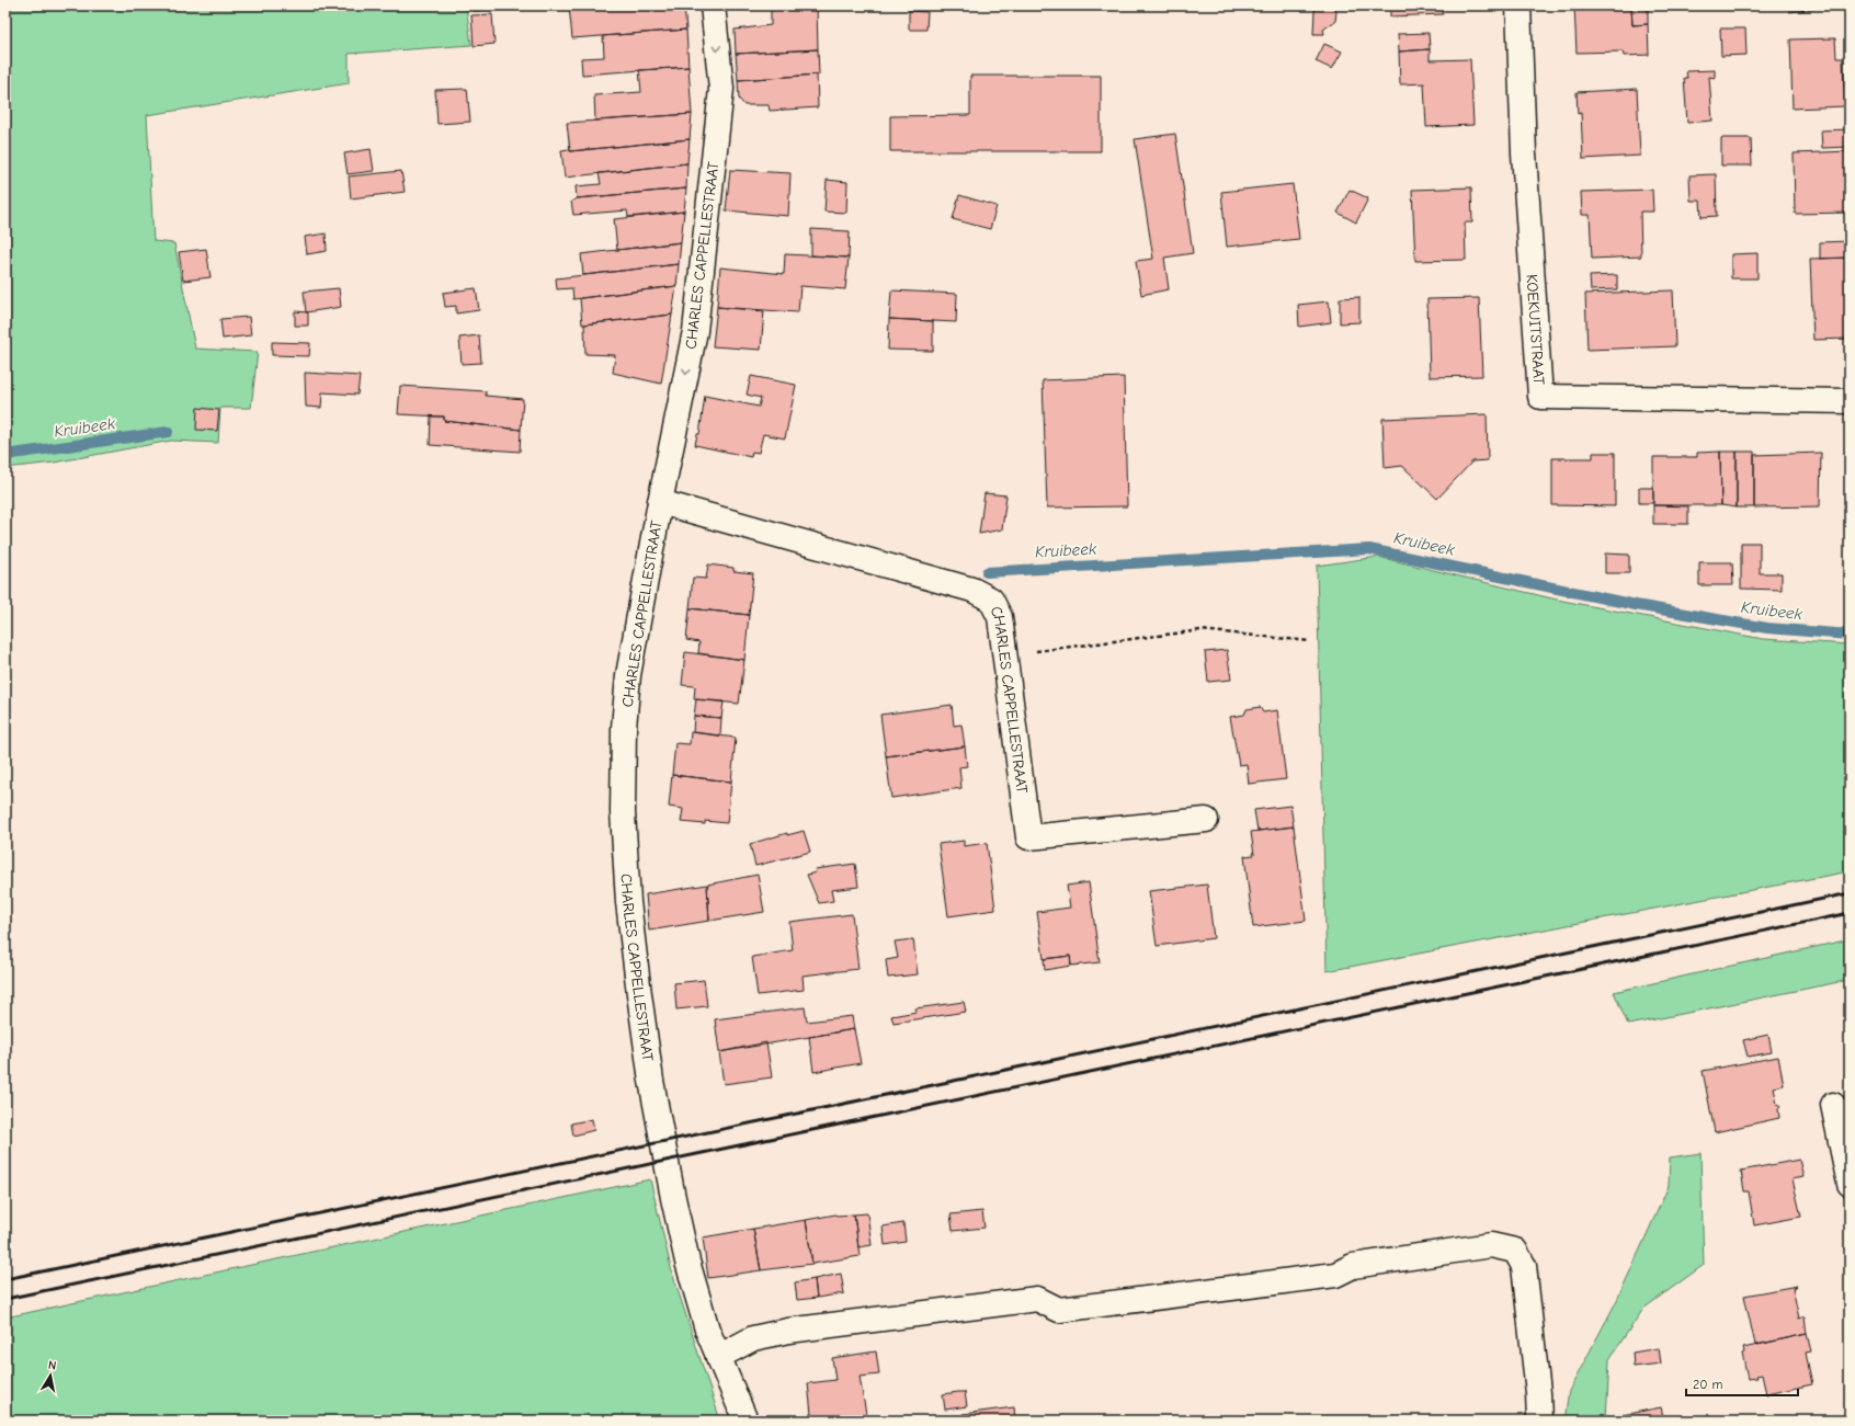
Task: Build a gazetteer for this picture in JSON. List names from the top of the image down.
{
  "streets": {
    "street": ["CHARLES CAPPELLESTRAAT", "KOEKUITSTRAAT"]
  },
  "water": ["Kruibeek"],
  "scale_bar": "20 m",
  "north": "top"
}
